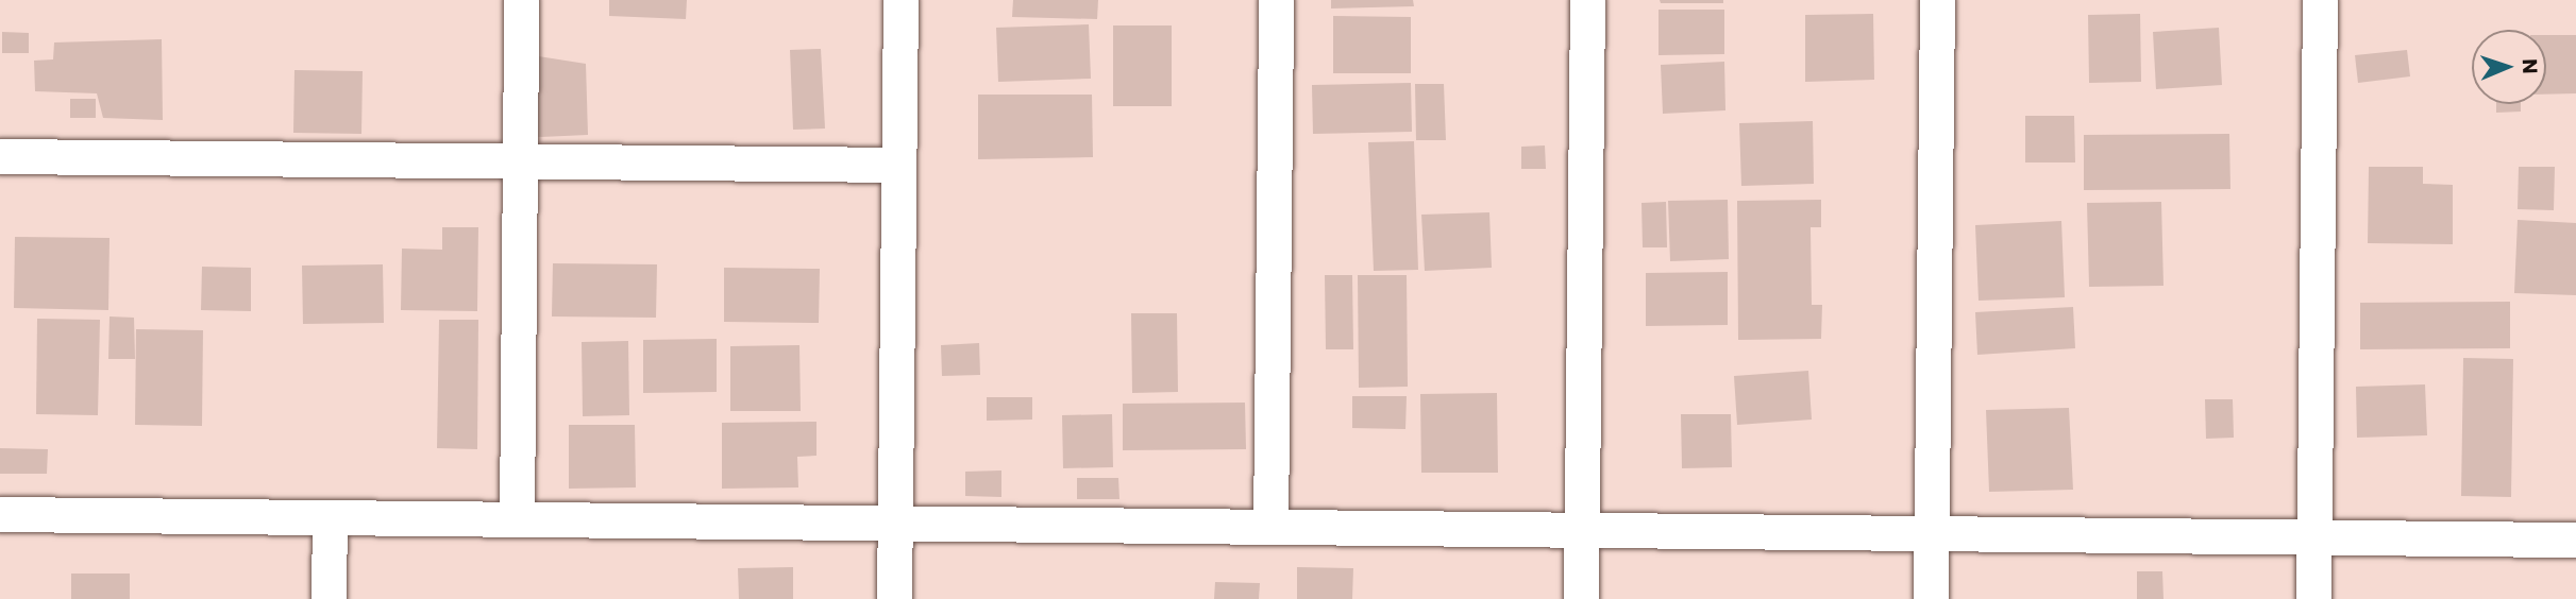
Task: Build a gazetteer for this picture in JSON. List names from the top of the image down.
{
  "north": "right"
}
